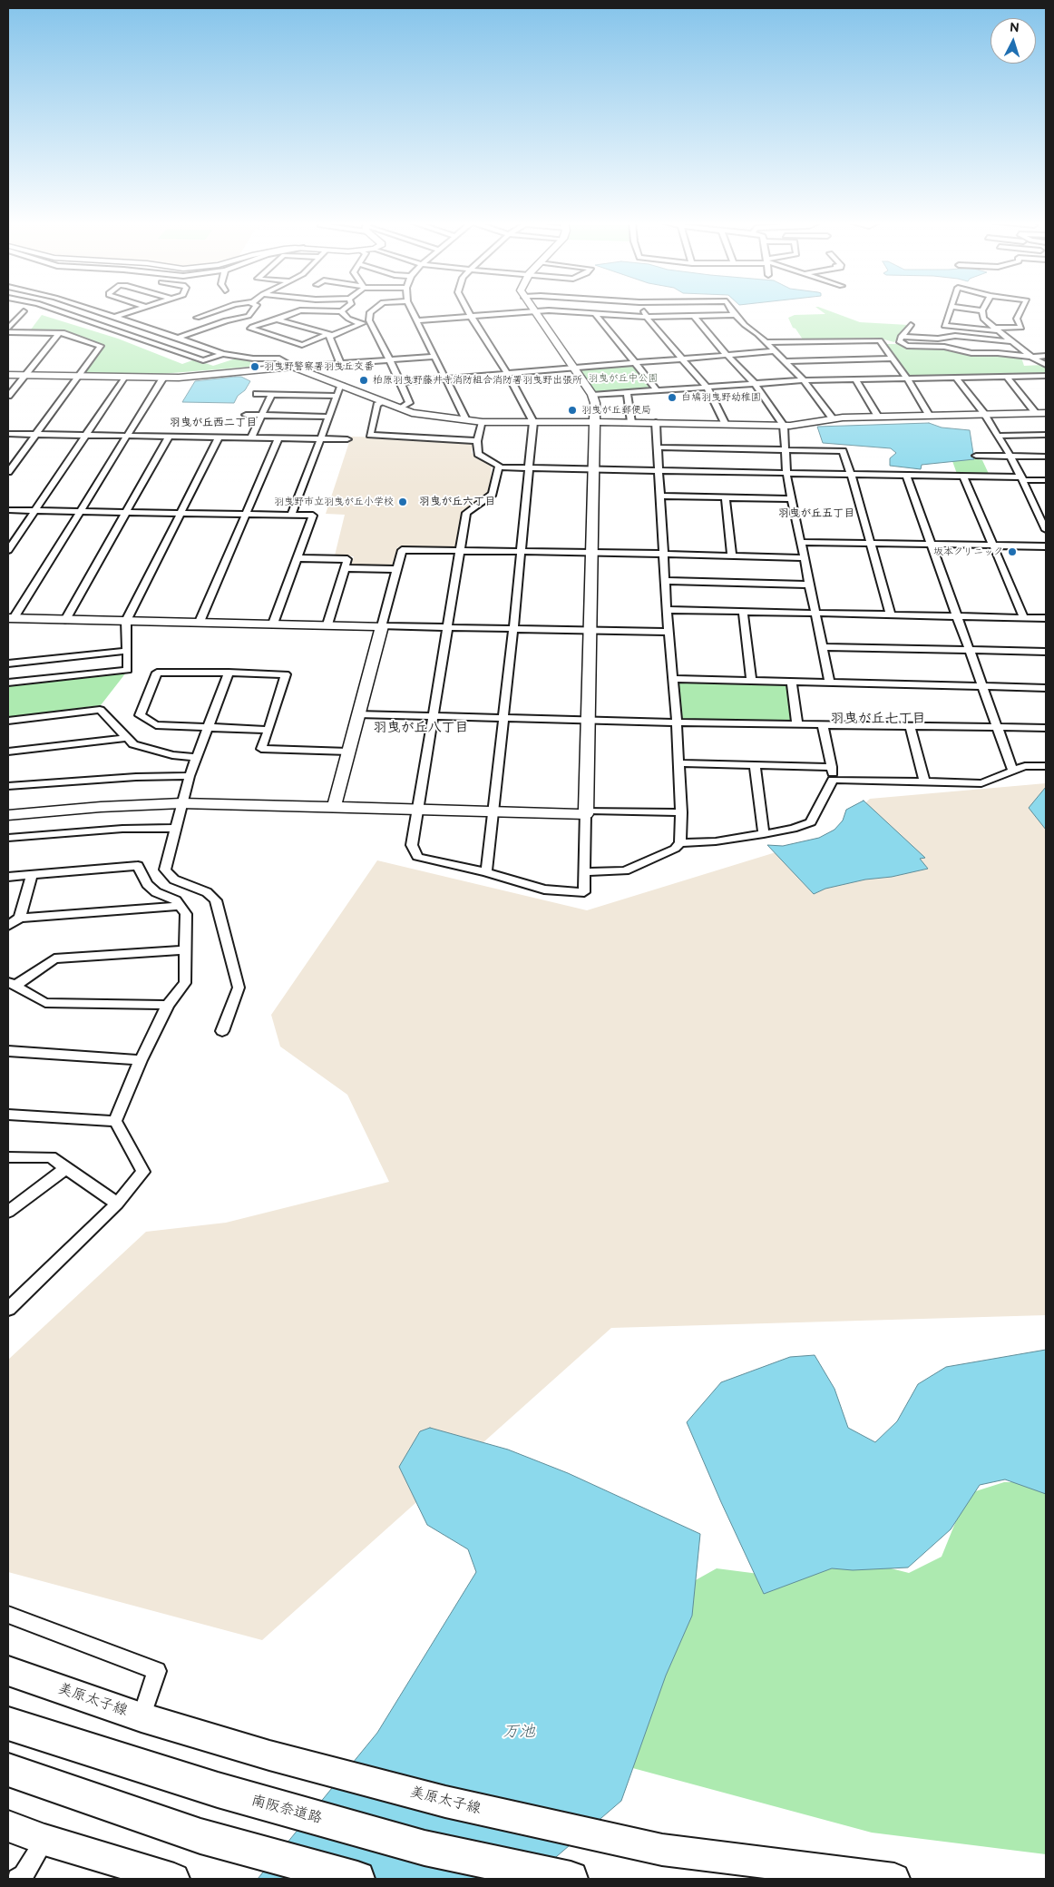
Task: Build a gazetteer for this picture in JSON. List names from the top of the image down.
{
  "streets": {
    "highway": ["南阪奈道路"],
    "main road": ["美原太子線"]
  },
  "districts": [
    "羽曳が丘西二丁目",
    "羽曳が丘六丁目",
    "羽曳が丘五丁目",
    "羽曳が丘七丁目",
    "羽曳が丘八丁目"
  ],
  "water": ["万池"],
  "parks": ["羽曳が丘中公園"],
  "places": [
    "羽曳野警察署羽曳丘交番",
    "柏原羽曳野藤井寺消防組合消防署羽曳野出張所",
    "白鳩羽曳野幼稚園",
    "羽曳が丘郵便局",
    "羽曳野市立羽曳が丘小学校",
    "坂本クリニック"
  ],
  "north": "top"
}
